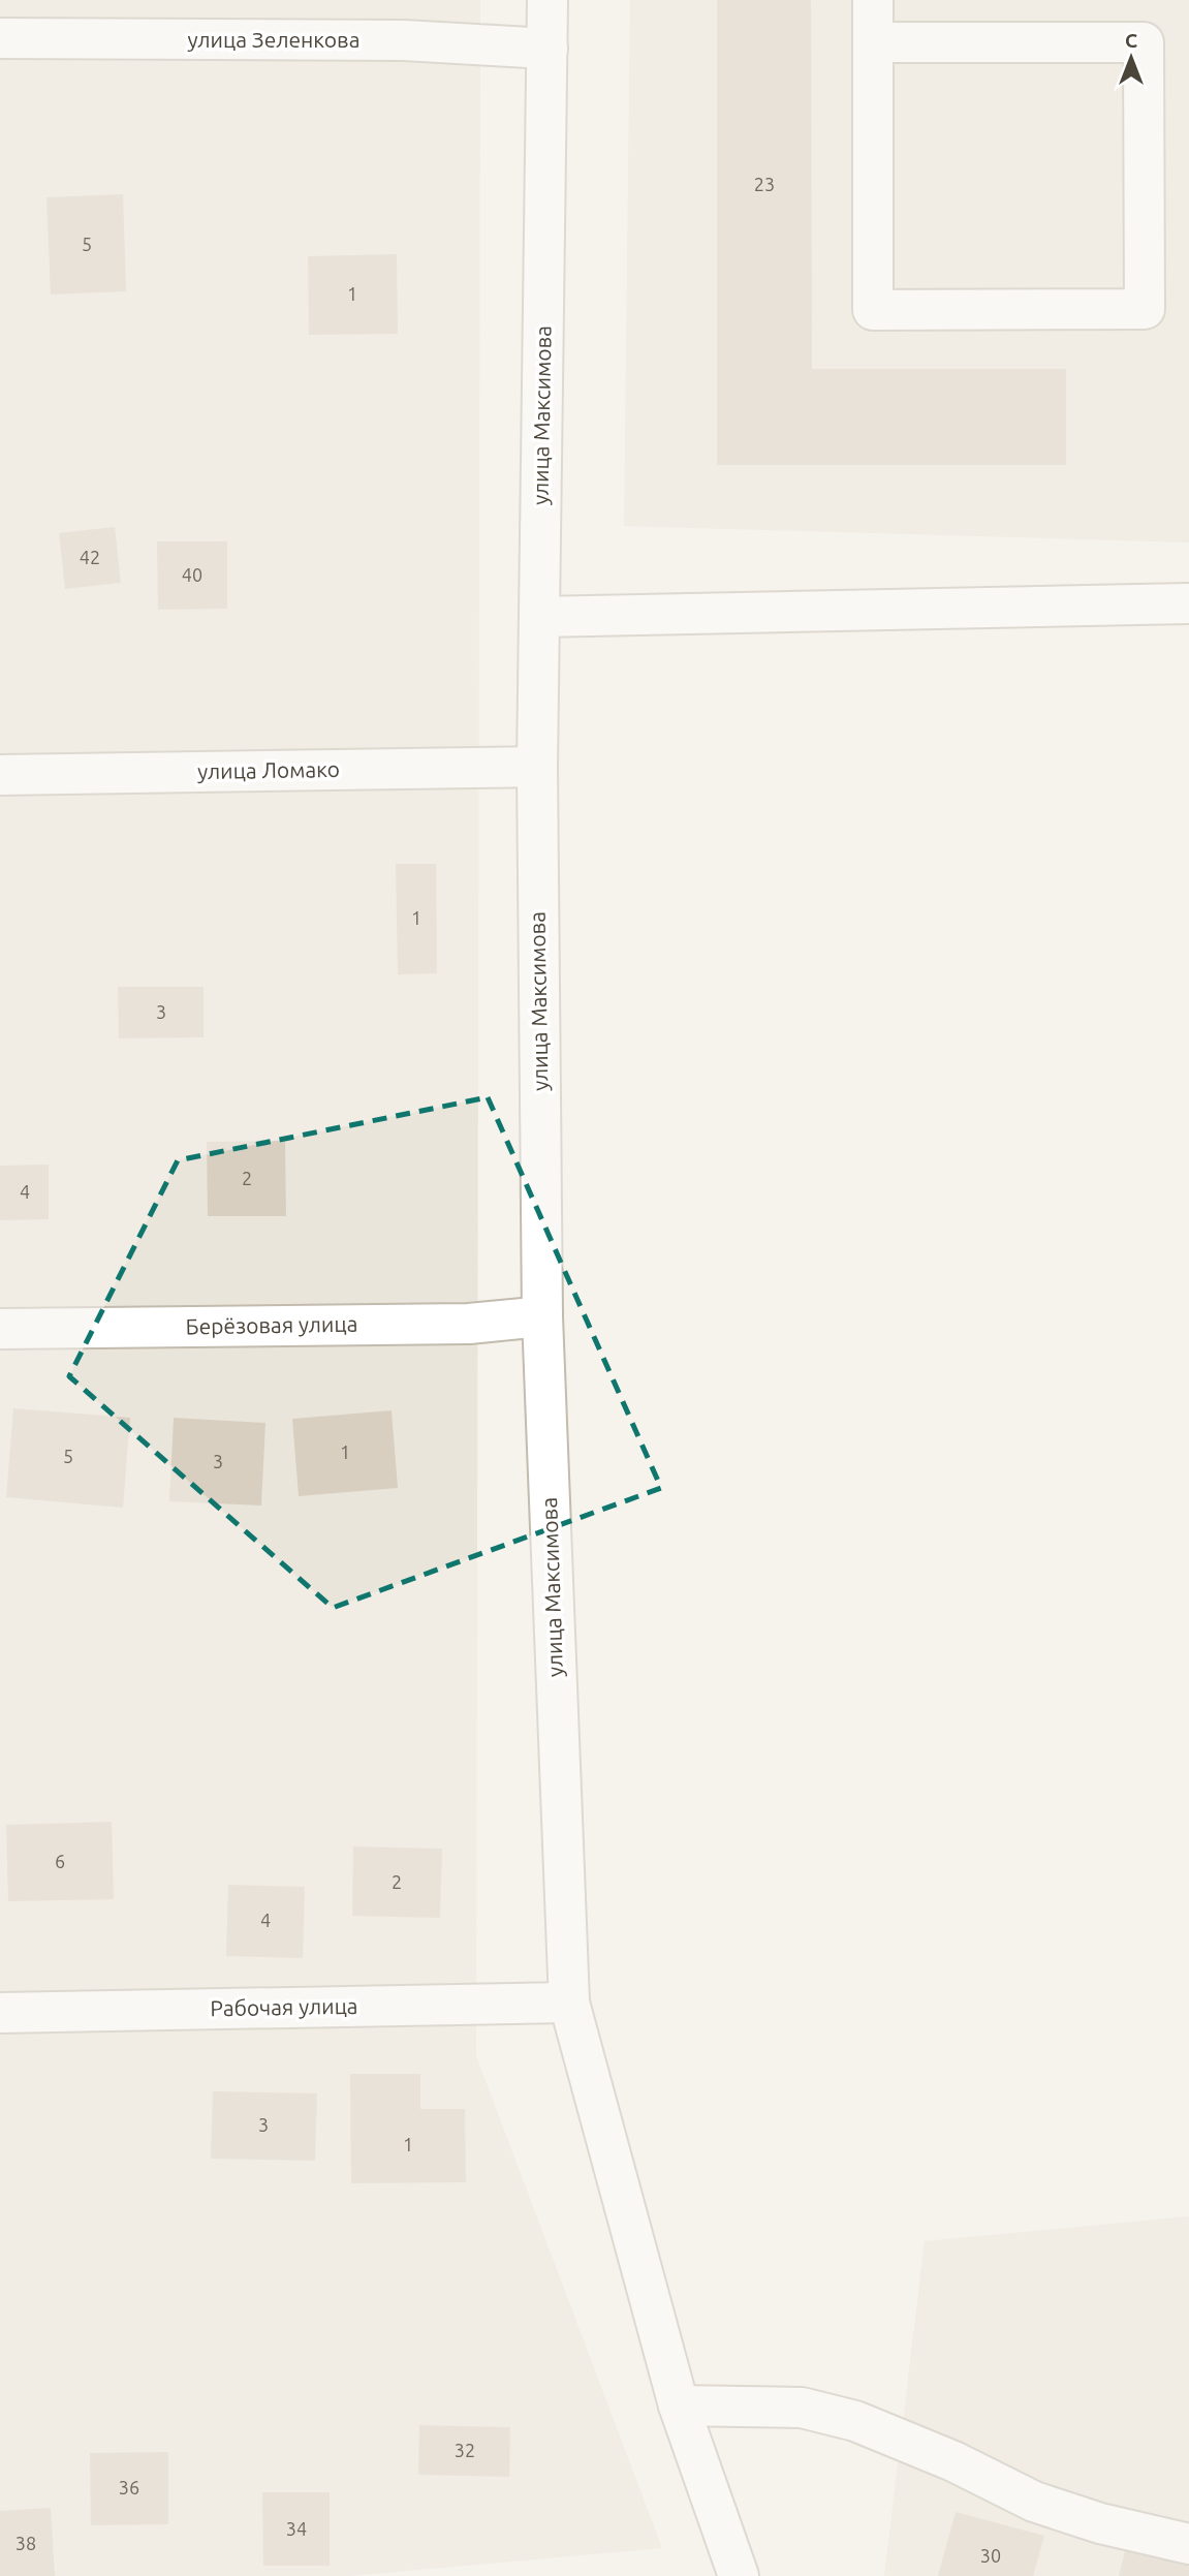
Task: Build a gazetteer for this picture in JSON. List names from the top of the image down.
{
  "streets": {
    "street": [
      "улица Зеленкова",
      "улица Максимова",
      "улица Ломако",
      "Берёзовая улица",
      "Рабочая улица"
    ]
  },
  "crossings": [
    ["улица Зеленкова", "улица Максимова"],
    ["улица Максимова", "улица Ломако"],
    ["улица Максимова", "Берёзовая улица"],
    ["улица Максимова", "Рабочая улица"]
  ],
  "house_numbers": [
    "23",
    "5",
    "1",
    "42",
    "40",
    "1",
    "3",
    "2",
    "4",
    "1",
    "5",
    "3",
    "6",
    "2",
    "4",
    "3",
    "1",
    "32",
    "36",
    "34",
    "38",
    "30"
  ],
  "north": "top"
}
